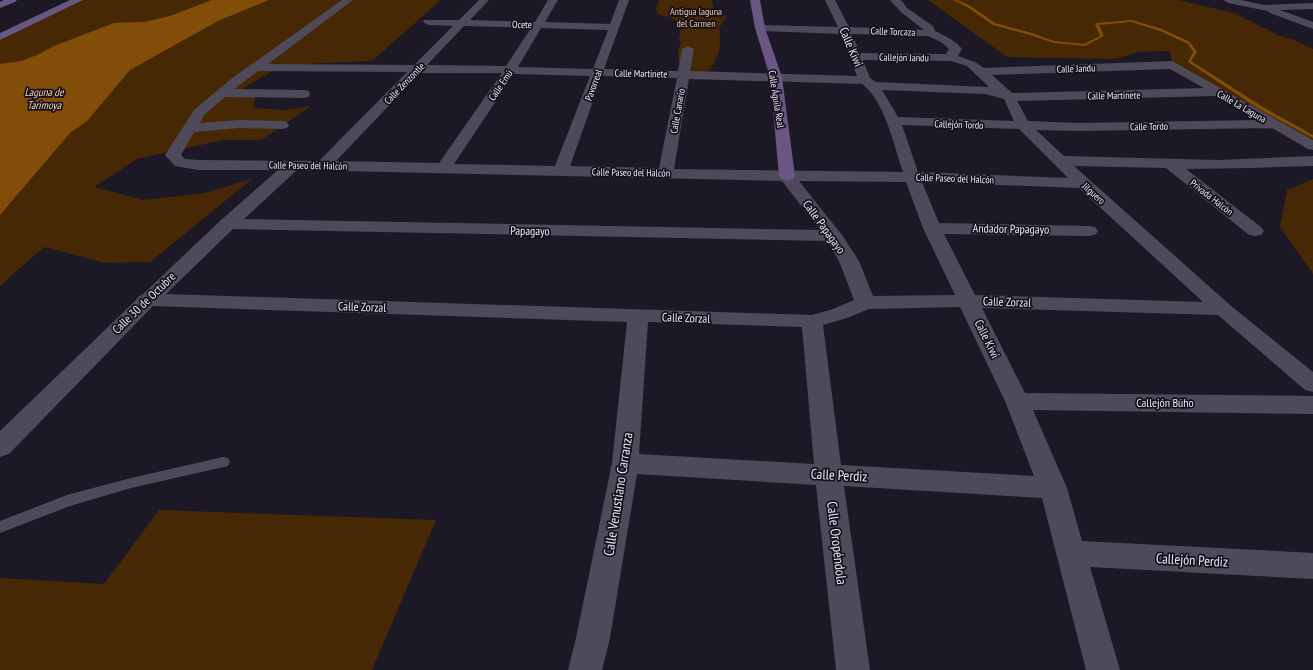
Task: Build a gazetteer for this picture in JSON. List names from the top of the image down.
{
  "streets": {
    "street": [
      "Ocete",
      "Calle Torcaza",
      "Calle Kiwi",
      "Callejón Jandu",
      "Calle Jandu",
      "Calle Martinete",
      "Calle Zenzontle",
      "Calle Emú",
      "Pavorreal",
      "Calle Águila Real",
      "Calle La Laguna",
      "Calle Canario",
      "Callejón Tordo",
      "Calle Tordo",
      "Calle Paseo del Halcón",
      "Jilguero",
      "Privada Halcón",
      "Calle Papagayo",
      "Andador Papagayo",
      "Papagayo",
      "Calle Zorzal",
      "Calle 30 de Octubre",
      "Callejón Búho",
      "Calle Perdiz",
      "Calle Venustiano Carranza",
      "Calle Oropéndola",
      "Callejón Perdiz"
    ]
  },
  "crossings": [
    ["Ocete", "Calle Zenzontle"],
    ["Ocete", "Calle Emú"],
    ["Ocete", "Pavorreal"],
    ["Calle Torcaza", "Calle Kiwi"],
    ["Calle Torcaza", "Calle Águila Real"],
    ["Calle Kiwi", "Callejón Jandu"],
    ["Calle Kiwi", "Calle Martinete"],
    ["Calle Kiwi", "Callejón Tordo"],
    ["Calle Kiwi", "Calle Paseo del Halcón"],
    ["Calle Kiwi", "Andador Papagayo"],
    ["Calle Kiwi", "Calle Zorzal"],
    ["Calle Kiwi", "Callejón Búho"],
    ["Calle Kiwi", "Calle Perdiz"],
    ["Calle Kiwi", "Callejón Perdiz"],
    ["Callejón Jandu", "Jilguero"],
    ["Calle Jandu", "Calle La Laguna"],
    ["Calle Jandu", "Jilguero"],
    ["Calle Martinete", "Calle Zenzontle"],
    ["Calle Martinete", "Calle Emú"],
    ["Calle Martinete", "Pavorreal"],
    ["Calle Martinete", "Calle Águila Real"],
    ["Calle Martinete", "Calle La Laguna"],
    ["Calle Martinete", "Calle Canario"],
    ["Calle Martinete", "Jilguero"],
    ["Calle Zenzontle", "Calle Paseo del Halcón"],
    ["Calle Emú", "Calle Paseo del Halcón"],
    ["Pavorreal", "Calle Paseo del Halcón"],
    ["Calle Águila Real", "Calle Paseo del Halcón"],
    ["Calle Águila Real", "Calle Papagayo"],
    ["Calle La Laguna", "Calle Tordo"],
    ["Calle Canario", "Calle Paseo del Halcón"],
    ["Callejón Tordo", "Calle Tordo"],
    ["Callejón Tordo", "Jilguero"],
    ["Calle Tordo", "Jilguero"],
    ["Calle Paseo del Halcón", "Jilguero"],
    ["Calle Paseo del Halcón", "Calle Papagayo"],
    ["Calle Paseo del Halcón", "Calle 30 de Octubre"],
    ["Jilguero", "Calle Zorzal"],
    ["Calle Papagayo", "Papagayo"],
    ["Calle Papagayo", "Calle Zorzal"],
    ["Papagayo", "Calle 30 de Octubre"],
    ["Calle Zorzal", "Calle 30 de Octubre"],
    ["Calle Zorzal", "Calle Venustiano Carranza"],
    ["Calle Zorzal", "Calle Oropéndola"],
    ["Calle Perdiz", "Calle Venustiano Carranza"],
    ["Calle Perdiz", "Calle Oropéndola"]
  ],
  "water": ["Laguna de Tarimoya"],
  "parks": ["Antigua laguna del Carmen"]
}
